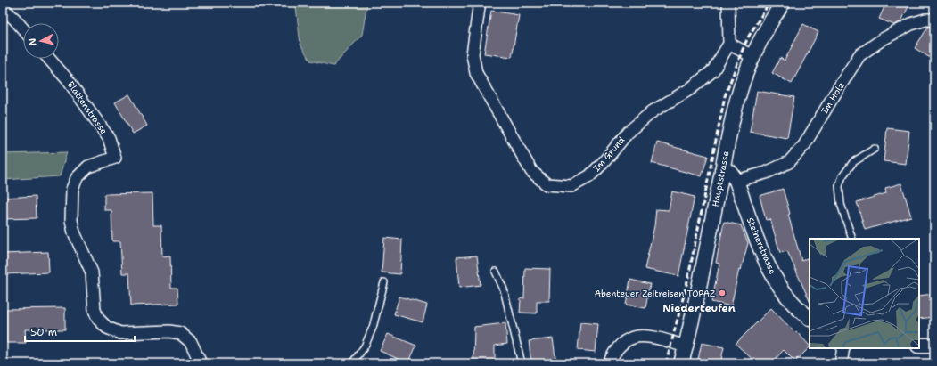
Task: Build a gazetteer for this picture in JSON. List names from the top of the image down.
{
  "streets": {
    "street": [
      "Im Holz",
      "Blattenstrasse",
      "Im Grund",
      "Hauptstrasse",
      "Steinerstrasse"
    ]
  },
  "crossings": [
    ["Im Holz", "Steinerstrasse"]
  ],
  "districts": ["Niederteufen"],
  "places": ["Abenteuer Zeitreisen TOPAZ"],
  "scale_bar": "50 m",
  "north": "left"
}
